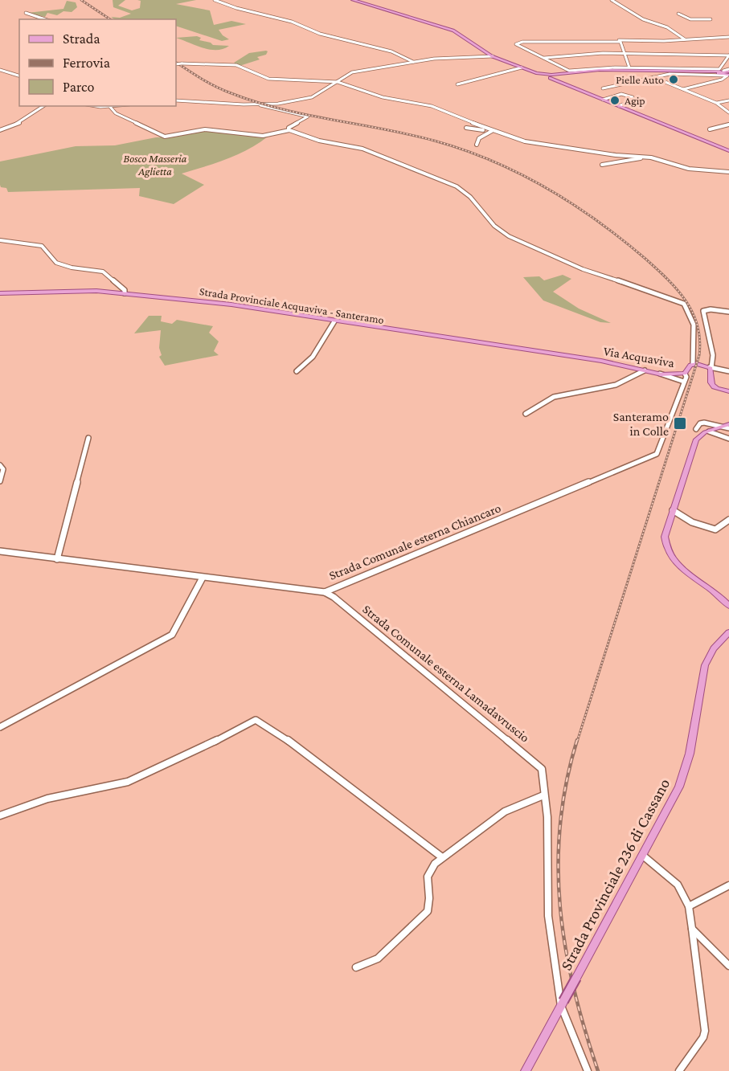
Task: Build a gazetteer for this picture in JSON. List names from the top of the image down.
{
  "streets": {
    "main road": ["Strada Provinciale Acquaviva - Santeramo", "Via Acquaviva", "Strada Provinciale 236 di Cassano"],
    "street": ["Strada Comunale esterna Chiancaro", "Strada Comunale esterna Lamadavruscio"]
  },
  "crossings": [
    ["Strada Provinciale Acquaviva - Santeramo", "Via Acquaviva"],
    ["Via Acquaviva", "Strada Comunale esterna Chiancaro"],
    ["Strada Comunale esterna Chiancaro", "Strada Comunale esterna Lamadavruscio"]
  ],
  "parks": ["Bosco Masseria Aglietta"],
  "places": {
    "other": ["Pielle Auto", "Agip"],
    "transit": ["Santeramo in Colle"]
  },
  "legend": ["Strada", "Ferrovia", "Parco"]
}
